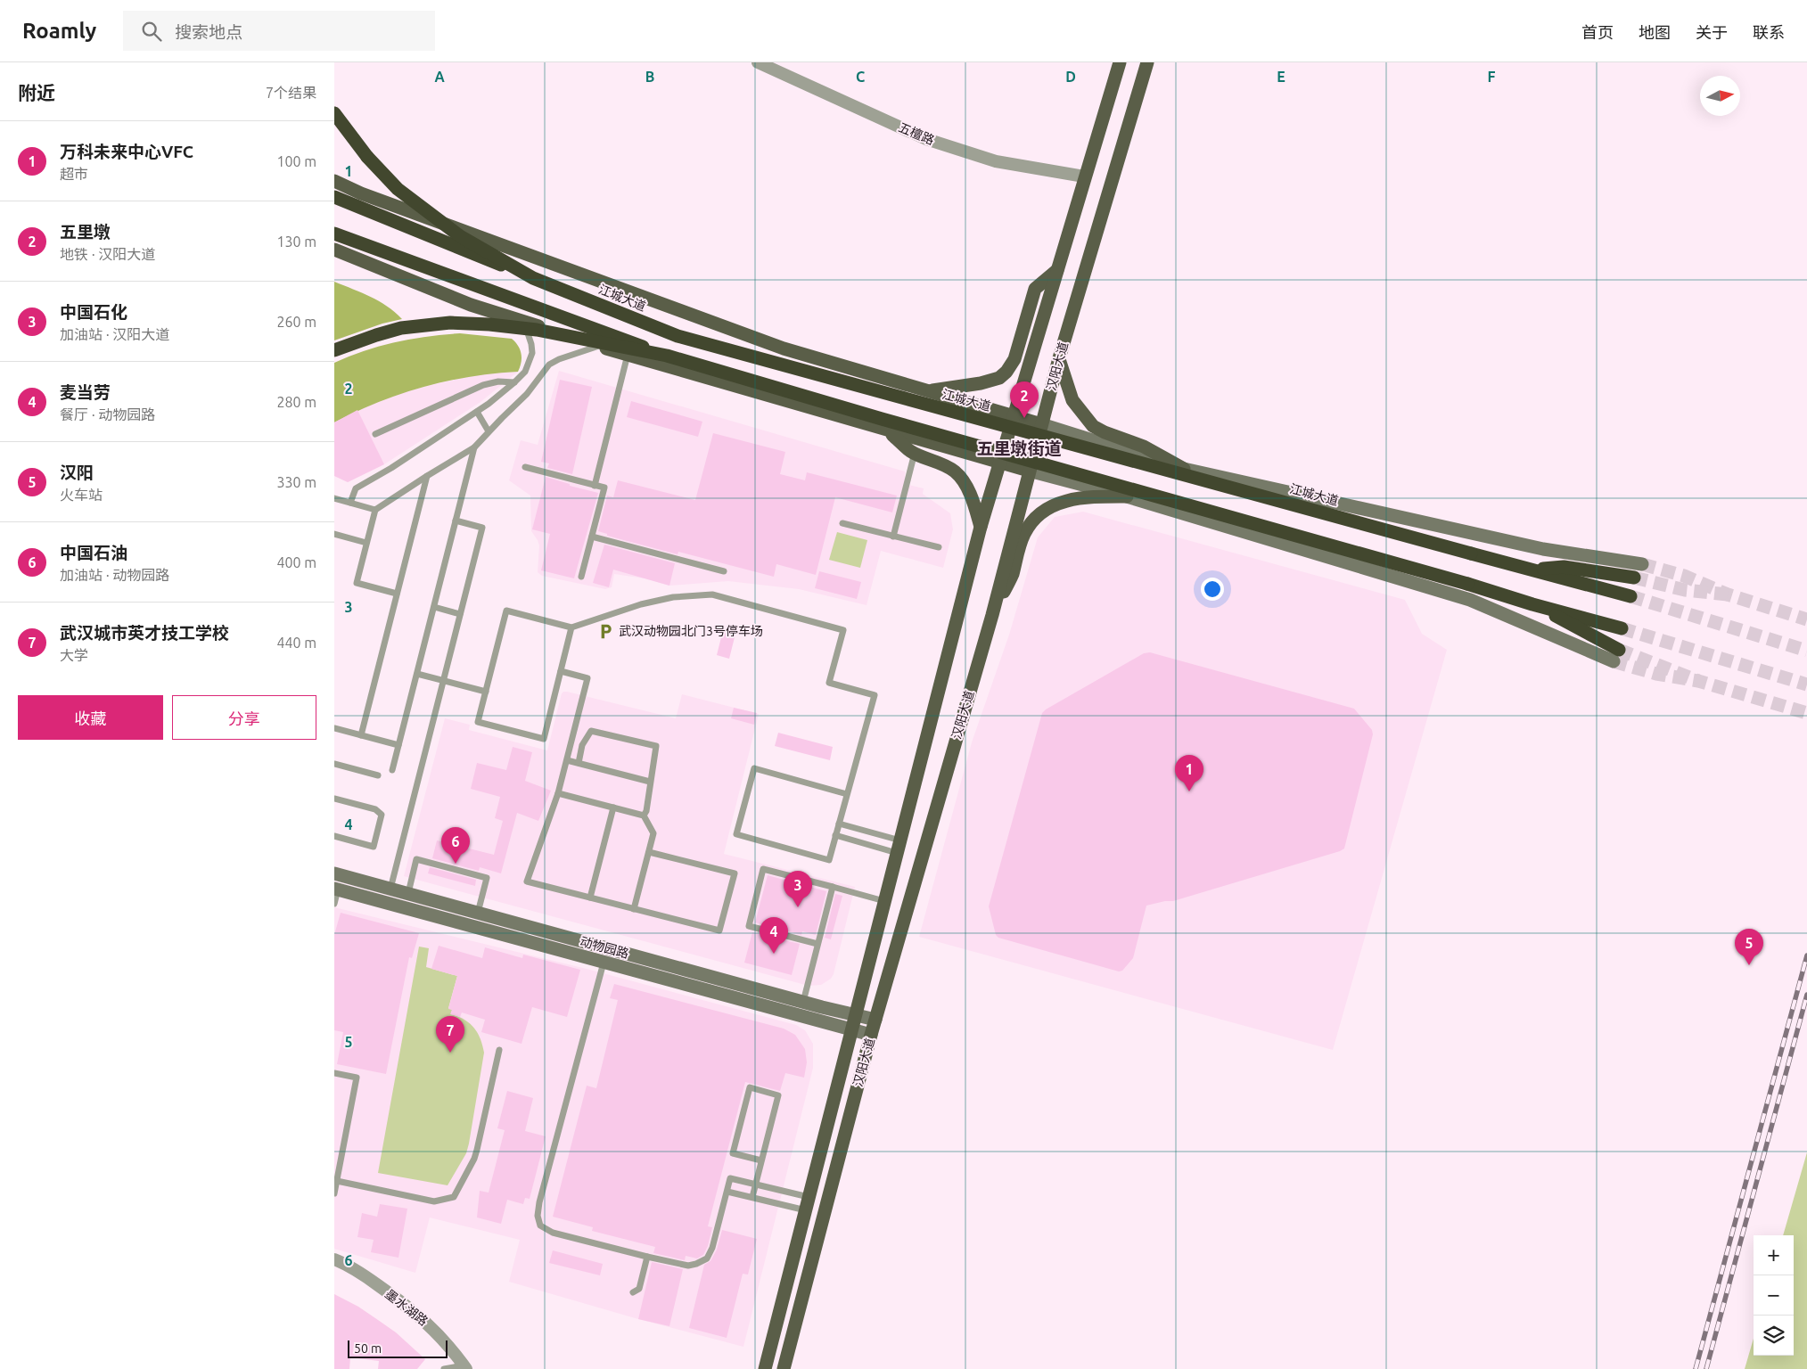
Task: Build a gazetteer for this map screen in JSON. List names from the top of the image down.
{
  "streets": {
    "highway": ["江城大道"],
    "main road": ["汉阳大道", "动物园路"],
    "street": ["五檀路", "墨水湖路"]
  },
  "crossings": [
    ["五檀路", "汉阳大道"],
    ["江城大道", "汉阳大道"],
    ["汉阳大道", "动物园路"]
  ],
  "districts": ["五里墩街道"],
  "places": {
    "parking": ["武汉动物园北门3号停车场"]
  },
  "scale_bar": "50 m",
  "north": "right",
  "page": {
    "header": "Roamly",
    "search": "搜索地点",
    "nav": [
      "首页",
      "地图",
      "关于",
      "联系"
    ],
    "heading": ["附近", "7个结果"],
    "list": [
      {
        "mark": "1",
        "name": "万科未来中心VFC",
        "note": "超市",
        "value": "100 m"
      },
      {
        "mark": "2",
        "name": "五里墩",
        "note": "地铁 · 汉阳大道",
        "value": "130 m"
      },
      {
        "mark": "3",
        "name": "中国石化",
        "note": "加油站 · 汉阳大道",
        "value": "260 m"
      },
      {
        "mark": "4",
        "name": "麦当劳",
        "note": "餐厅 · 动物园路",
        "value": "280 m"
      },
      {
        "mark": "5",
        "name": "汉阳",
        "note": "火车站",
        "value": "330 m"
      },
      {
        "mark": "6",
        "name": "中国石油",
        "note": "加油站 · 动物园路",
        "value": "400 m"
      },
      {
        "mark": "7",
        "name": "武汉城市英才技工学校",
        "note": "大学",
        "value": "440 m"
      }
    ],
    "pins": [
      "2",
      "1",
      "6",
      "3",
      "4",
      "5",
      "7"
    ],
    "buttons": ["收藏", "分享"],
    "map_buttons": ["+", "−"],
    "scale": "50 m"
  },
  "grid": {
    "columns": [
      "A",
      "B",
      "C",
      "D",
      "E",
      "F"
    ],
    "rows": [
      "1",
      "2",
      "3",
      "4",
      "5",
      "6"
    ]
  }
}
